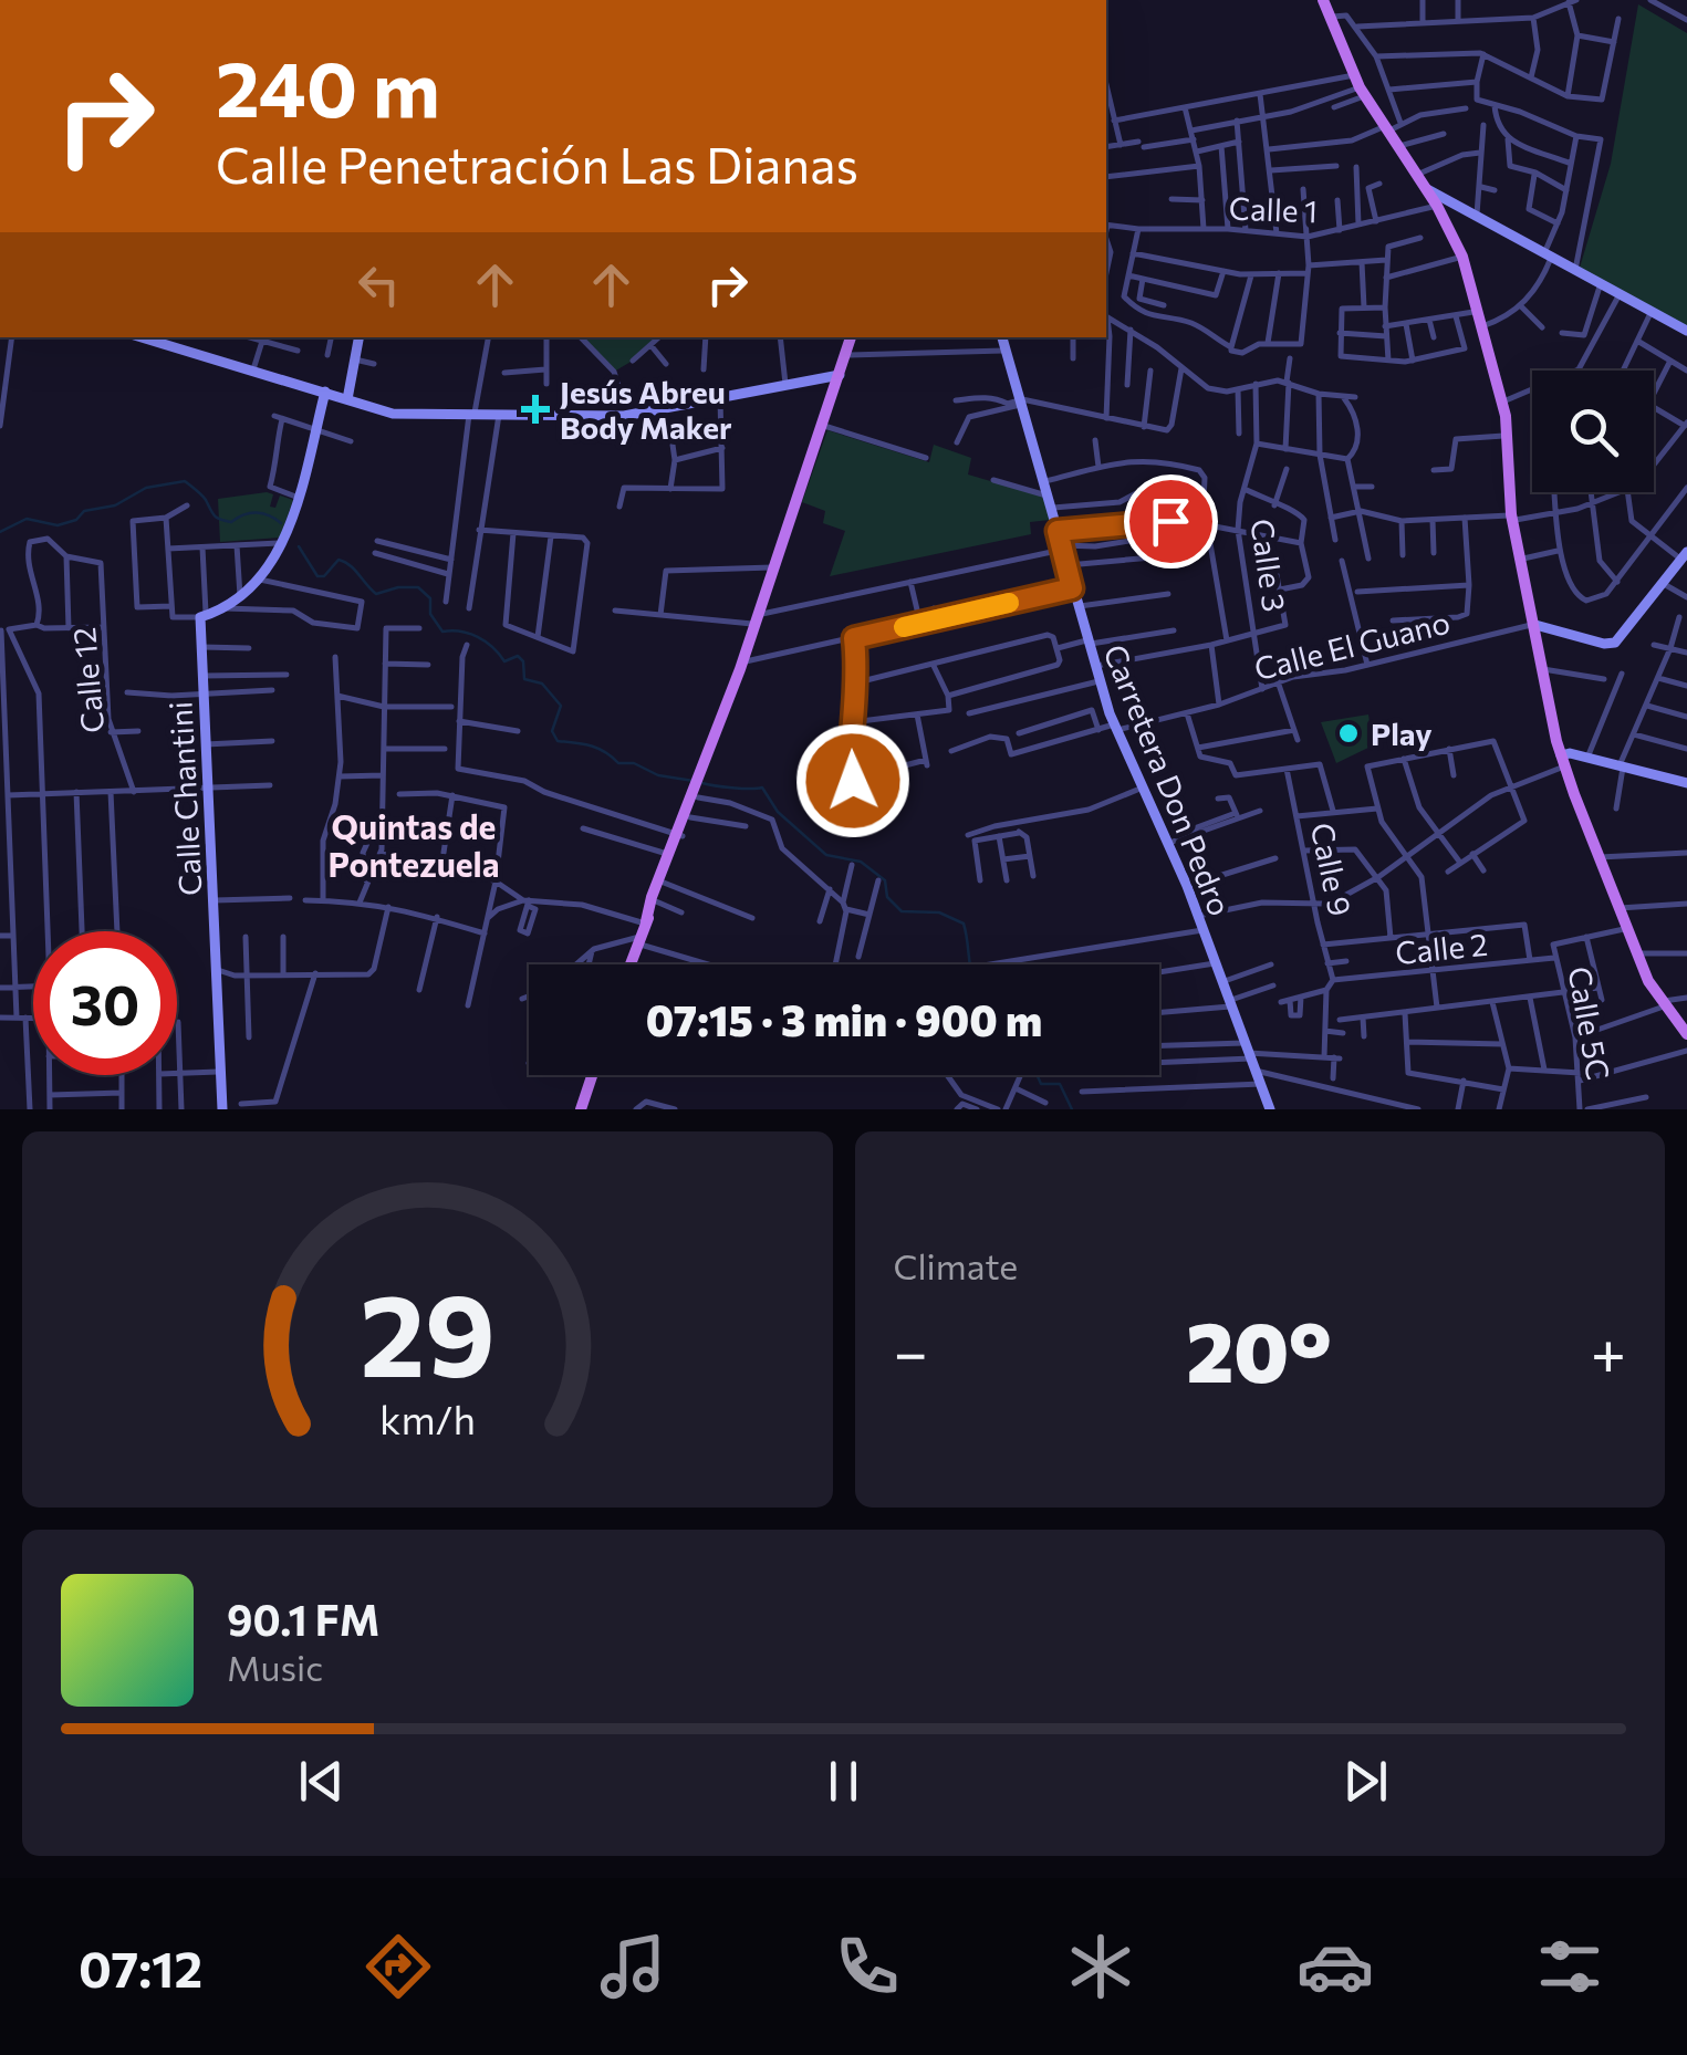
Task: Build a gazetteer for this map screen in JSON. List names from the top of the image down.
{
  "streets": {
    "street": [
      "Calle 1",
      "Calle 3",
      "Calle El Guano",
      "Calle 12",
      "Carretera Don Pedro",
      "Calle Chantini",
      "Calle 9",
      "Calle 2",
      "Calle 5C"
    ]
  },
  "crossings": [
    ["Calle 3", "Calle El Guano"],
    ["Calle El Guano", "Carretera Don Pedro"],
    ["Calle 12", "Calle Chantini"],
    ["Calle 9", "Calle 2"],
    ["Calle 2", "Calle 5C"]
  ],
  "districts": ["Quintas de Pontezuela"],
  "places": {
    "health": ["Jesús Abreu Body Maker"],
    "other": ["Play"]
  },
  "page": {
    "turn": ["240 m", "Calle Penetración Las Dianas"],
    "limit": "30",
    "trip": "07:15 · 3 min · 900 m",
    "tile": "Climate",
    "heat": ["−", "20°", "+"],
    "song": ["90.1 FM", "Music"],
    "tabs": "07:12",
    "gauge": ["29", "km/h"]
  }
}
